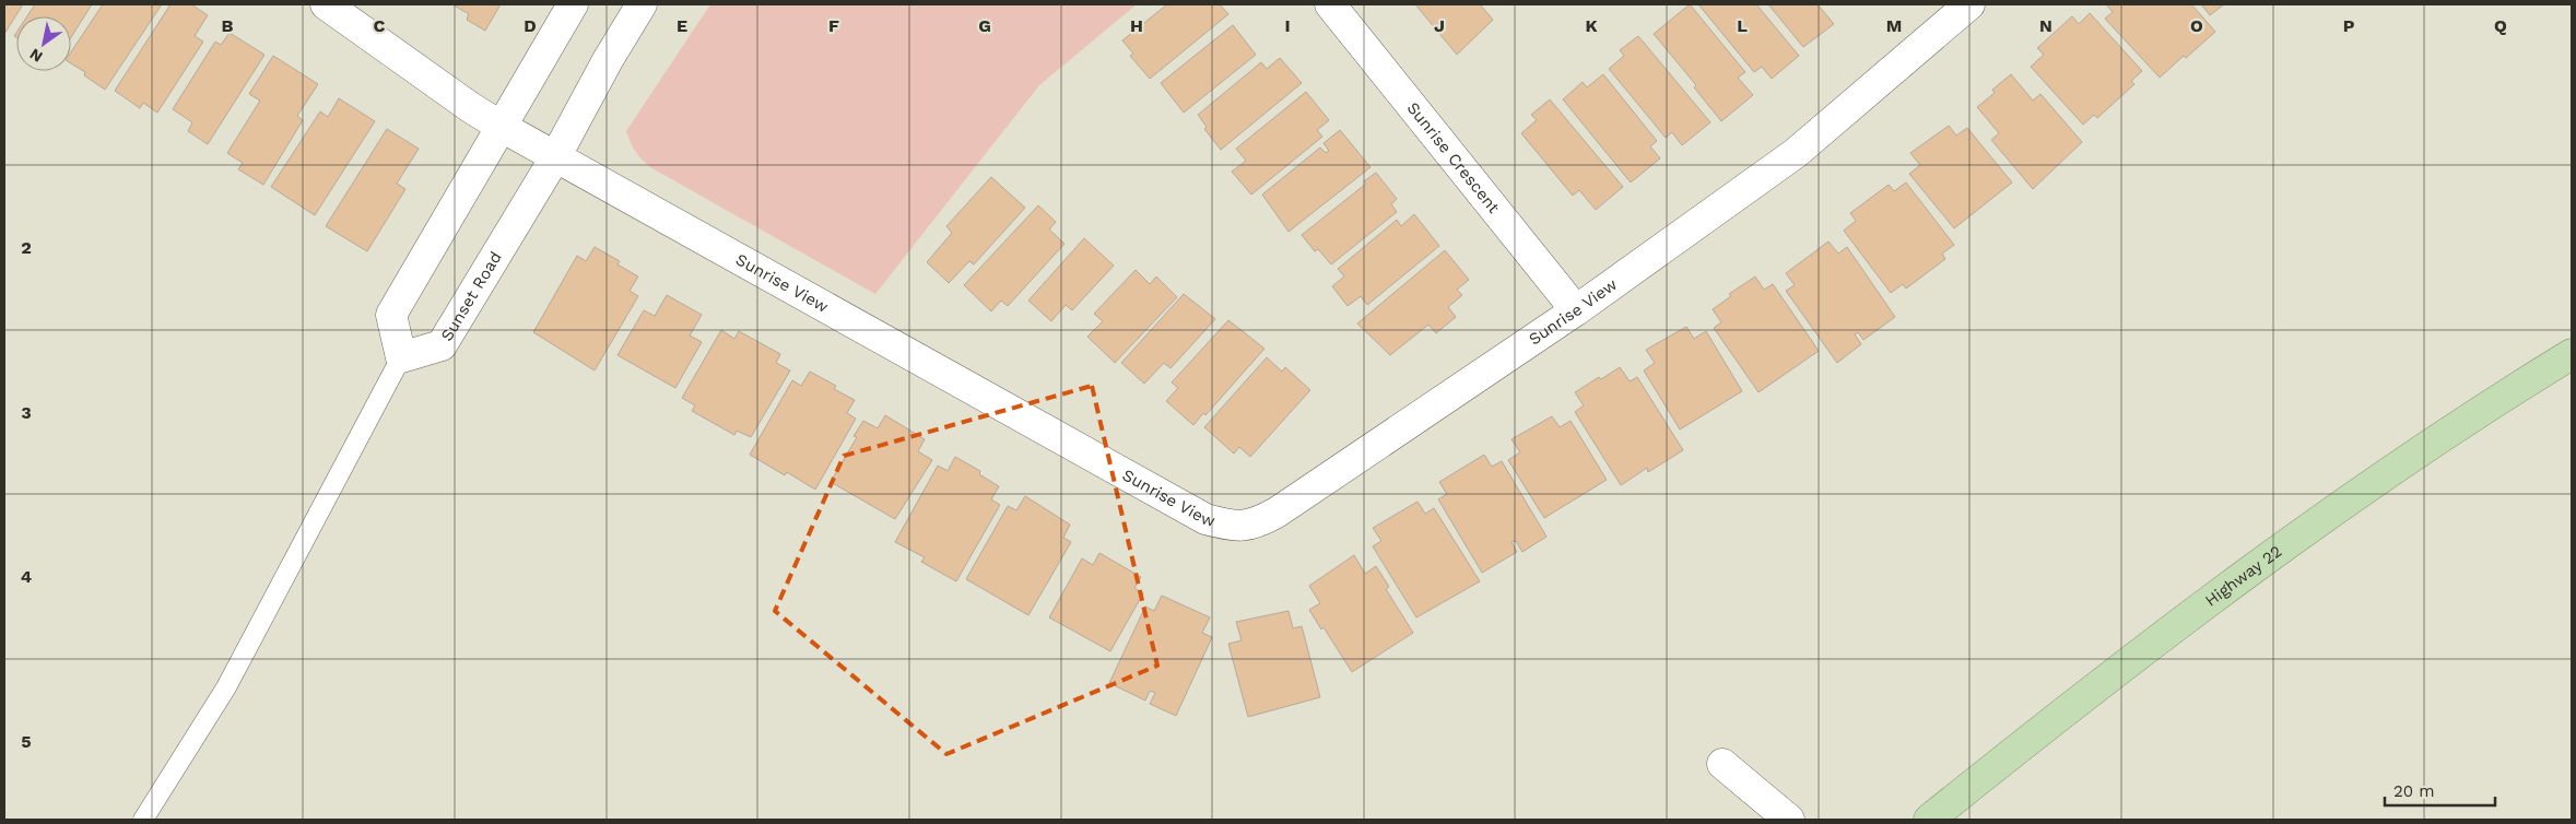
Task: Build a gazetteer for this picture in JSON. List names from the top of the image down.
{
  "streets": {
    "main road": ["Highway 22"],
    "street": ["Sunrise Crescent", "Sunrise View", "Sunset Road"]
  },
  "crossings": [
    ["Sunrise Crescent", "Sunrise View"],
    ["Sunrise View", "Sunset Road"]
  ],
  "scale_bar": "20 m",
  "north": "bottom left",
  "grid": {
    "columns": [
      "B",
      "C",
      "D",
      "E",
      "F",
      "G",
      "H",
      "I",
      "J",
      "K",
      "L",
      "M",
      "N",
      "O",
      "P",
      "Q"
    ],
    "rows": [
      "2",
      "3",
      "4",
      "5"
    ]
  }
}
